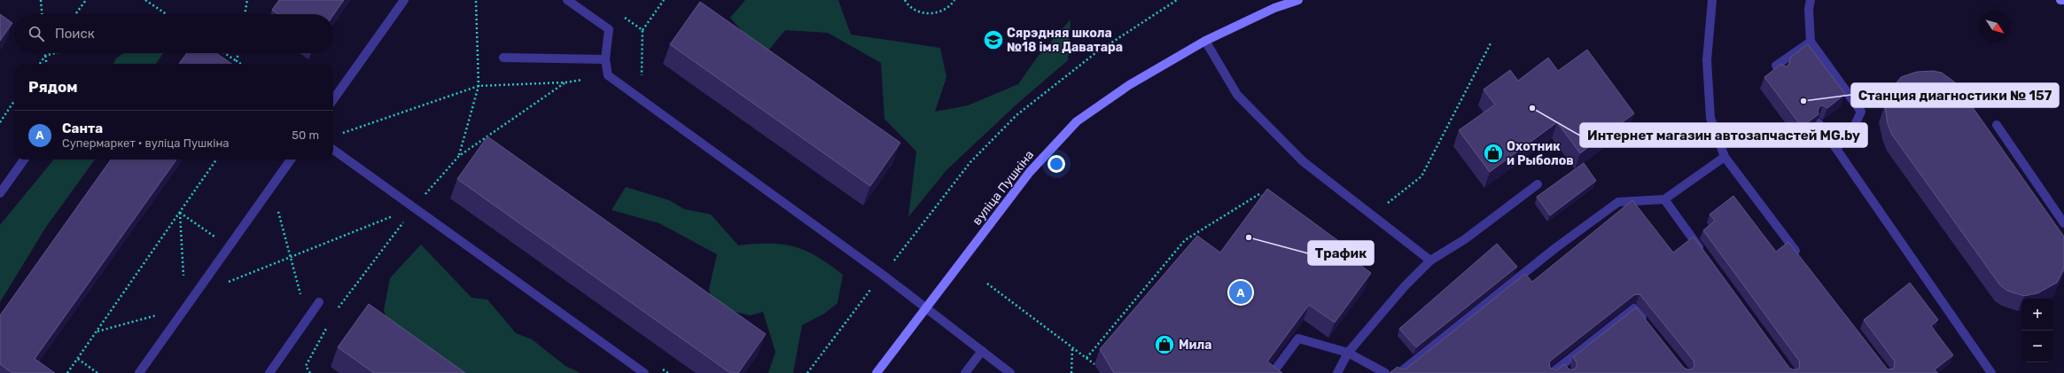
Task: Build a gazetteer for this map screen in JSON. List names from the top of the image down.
{
  "streets": {
    "street": ["вуліца Пушкіна"]
  },
  "places": {
    "school or university": ["Сярэдняя школа №18 імя Даватара"],
    "other": ["Станция диагностики № 157", "Интернет магазин автозапчастей MG.by", "Трафик"],
    "shop": ["Охотник и Рыболов", "Мила"]
  },
  "north": "bottom right",
  "page": {
    "search": "Поиск",
    "heading": "Рядом",
    "list": [
      {
        "mark": "A",
        "name": "Санта",
        "note": "Супермаркет · вуліца Пушкіна",
        "value": "50 m"
      }
    ],
    "pins": "A",
    "map_buttons": ["+", "−"]
  }
}
